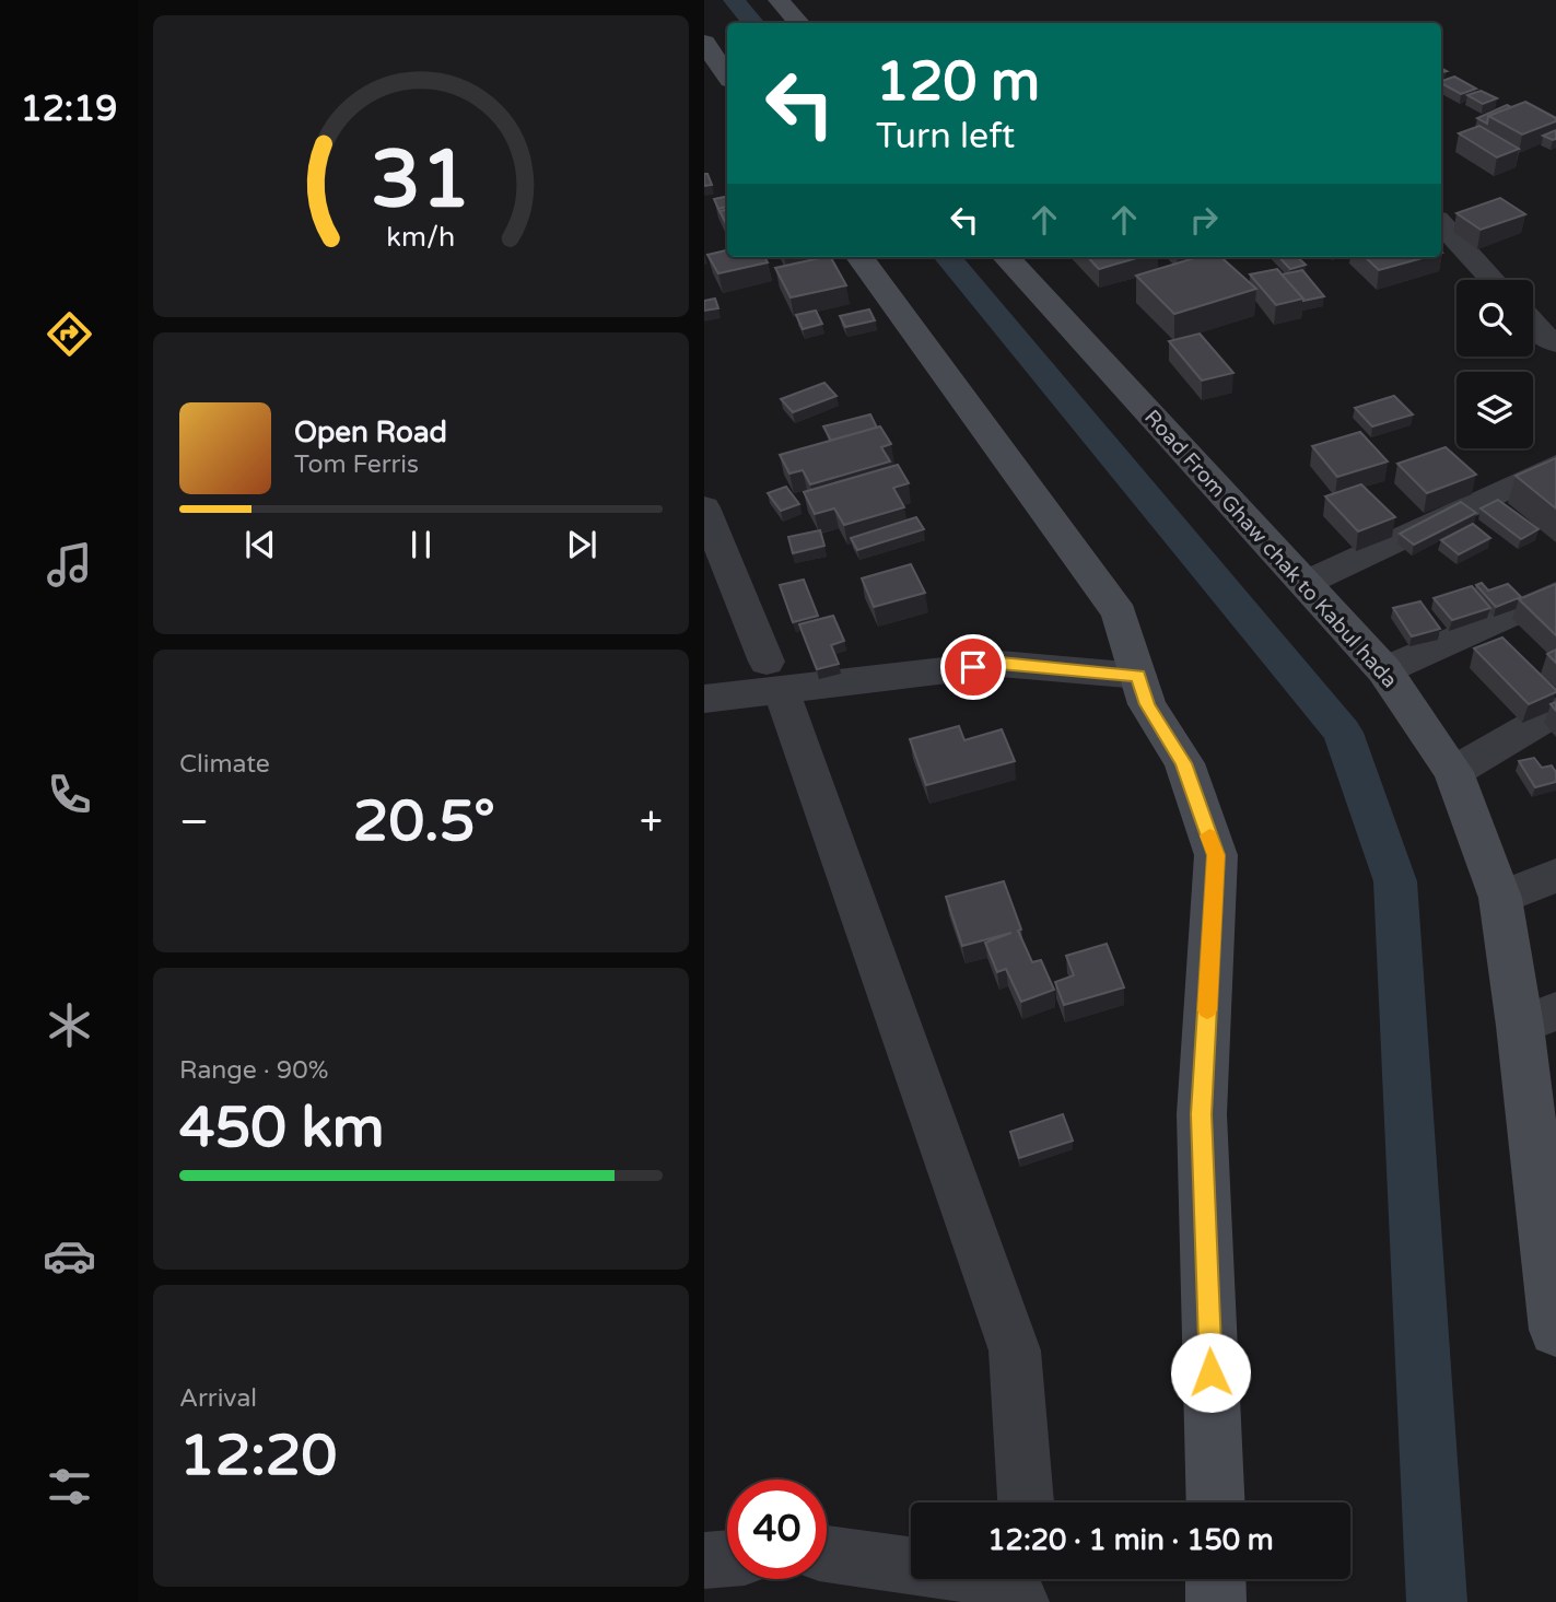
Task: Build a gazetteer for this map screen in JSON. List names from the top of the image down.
{
  "streets": {
    "street": ["Road From Ghaw chak to Kabul hada"]
  },
  "page": {
    "tabs": "12:19",
    "turn": ["120 m", "Turn left"],
    "song": ["Open Road", "Tom Ferris"],
    "tile": [
      "Climate",
      ["Range · 90%", "450 km"],
      ["Arrival", "12:20"]
    ],
    "heat": ["−", "20.5°", "+"],
    "limit": "40",
    "trip": "12:20 · 1 min · 150 m",
    "gauge": ["31", "km/h"]
  }
}
